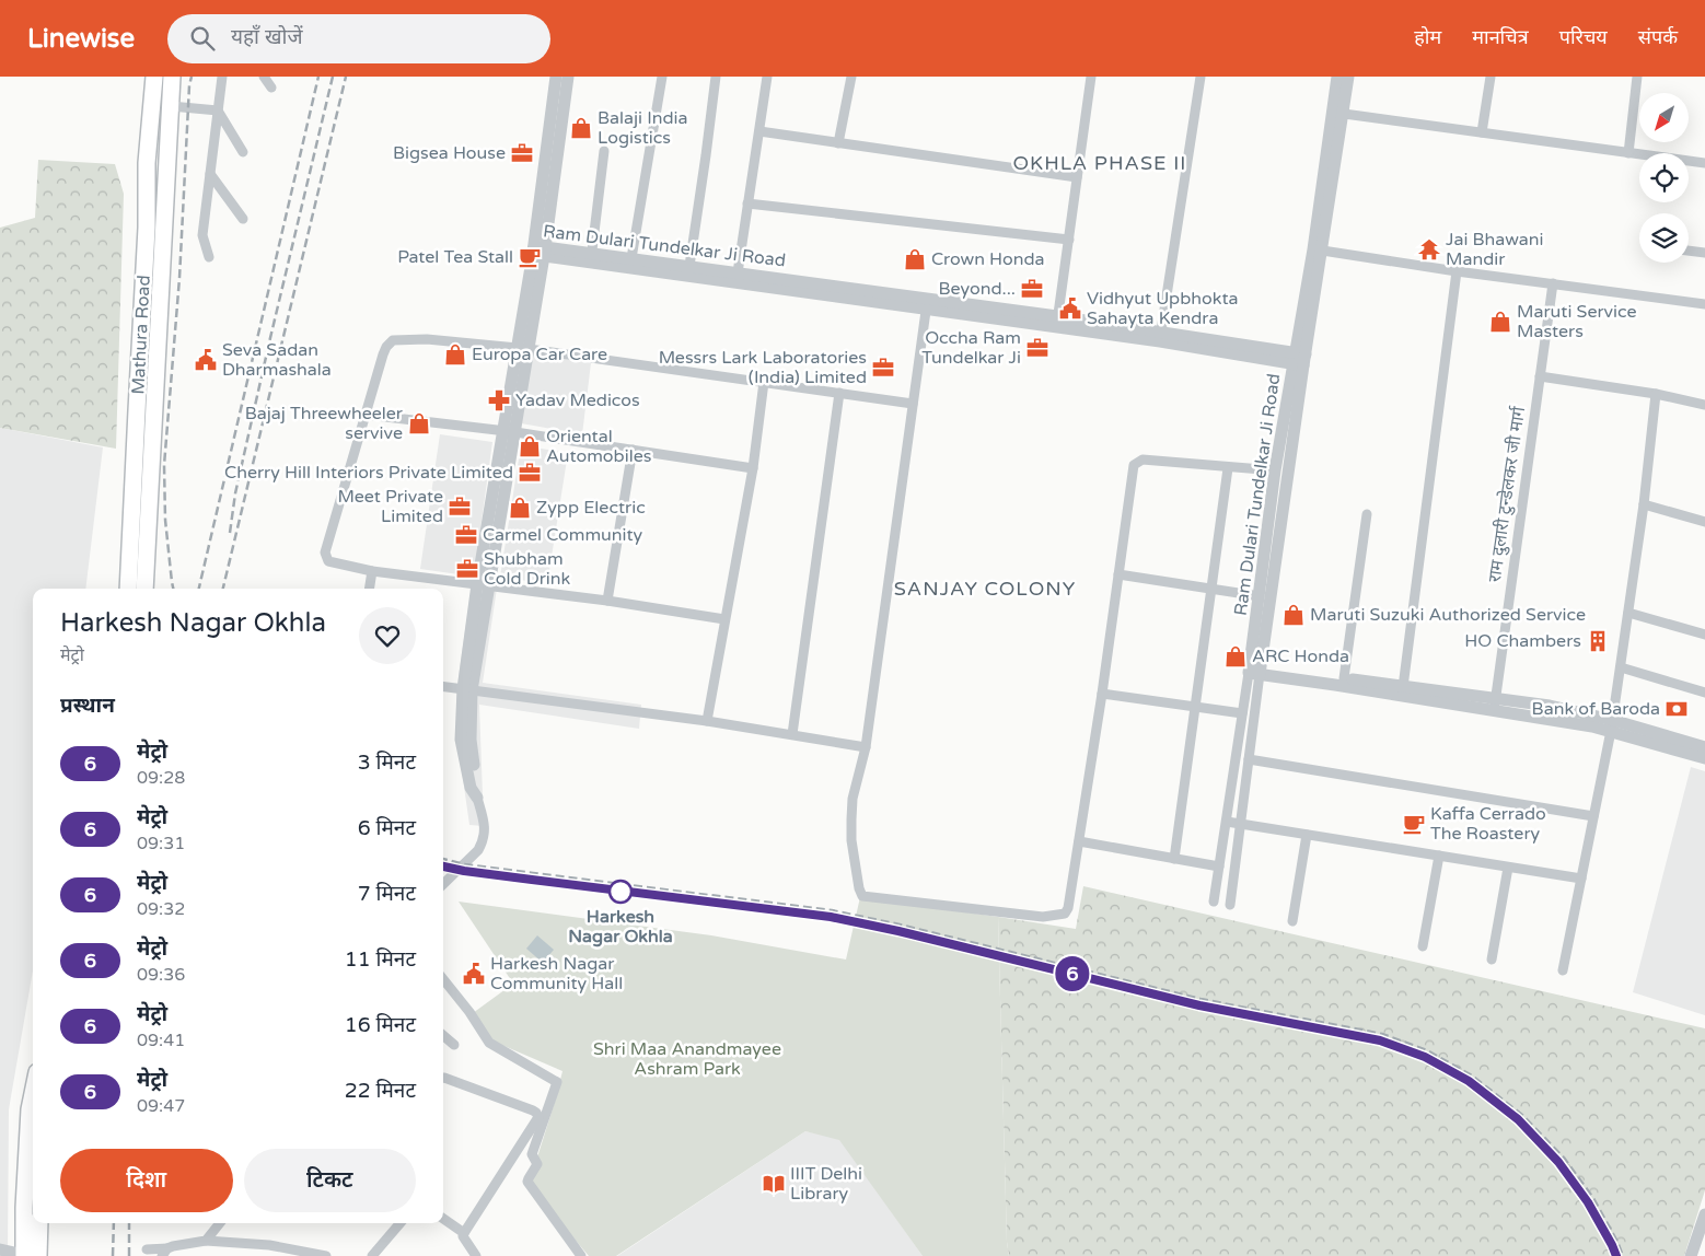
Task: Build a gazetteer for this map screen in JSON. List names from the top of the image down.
{
  "streets": {
    "highway": ["Mathura Road"],
    "street": ["Ram Dulari Tundelkar Ji Road", "राम दुलारी टुन्डेलकर जी मार्ग"]
  },
  "districts": ["OKHLA PHASE II", "SANJAY COLONY"],
  "parks": ["Shri Maa Anandmayee Ashram Park"],
  "places": {
    "shop": [
      "Balaji India Logistics",
      "Crown Honda",
      "Maruti Service Masters",
      "Europa Car Care",
      "Bajaj Threewheeler servive",
      "Oriental Automobiles",
      "Zypp Electric",
      "Maruti Suzuki Authorized Service",
      "ARC Honda"
    ],
    "office": [
      "Bigsea House",
      "Beyond...",
      "Occha Ram Tundelkar Ji",
      "Messrs Lark Laboratories (India) Limited",
      "Cherry Hill Interiors Private Limited",
      "Meet Private Limited",
      "Carmel Community",
      "Shubham Cold Drink"
    ],
    "temple": ["Jai Bhawani Mandir"],
    "cafe": ["Patel Tea Stall", "Kaffa Cerrado The Roastery"],
    "public building": ["Vidhyut Upbhokta Sahayta Kendra", "Seva Sadan Dharmashala", "Harkesh Nagar Community Hall"],
    "pharmacy": ["Yadav Medicos"],
    "building": ["HO Chambers"],
    "bank": ["Bank of Baroda"],
    "other": ["Harkesh Nagar Okhla"],
    "library": ["IIIT Delhi Library"]
  },
  "lines": ["metro line 6"],
  "north": "bottom left",
  "page": {
    "header": "Linewise",
    "search": "यहाँ खोजें",
    "nav": [
      "होम",
      "मानचित्र",
      "परिचय",
      "संपर्क"
    ],
    "on_map": "6",
    "heading": [
      ["Harkesh Nagar Okhla", "मेट्रो"],
      "प्रस्थान"
    ],
    "list": [
      {
        "mark": "6",
        "name": "मेट्रो",
        "note": "09:28",
        "value": "3 मिनट"
      },
      {
        "mark": "6",
        "name": "मेट्रो",
        "note": "09:31",
        "value": "6 मिनट"
      },
      {
        "mark": "6",
        "name": "मेट्रो",
        "note": "09:32",
        "value": "7 मिनट"
      },
      {
        "mark": "6",
        "name": "मेट्रो",
        "note": "09:36",
        "value": "11 मिनट"
      },
      {
        "mark": "6",
        "name": "मेट्रो",
        "note": "09:41",
        "value": "16 मिनट"
      },
      {
        "mark": "6",
        "name": "मेट्रो",
        "note": "09:47",
        "value": "22 मिनट"
      }
    ],
    "buttons": ["दिशा", "टिकट"]
  }
}
